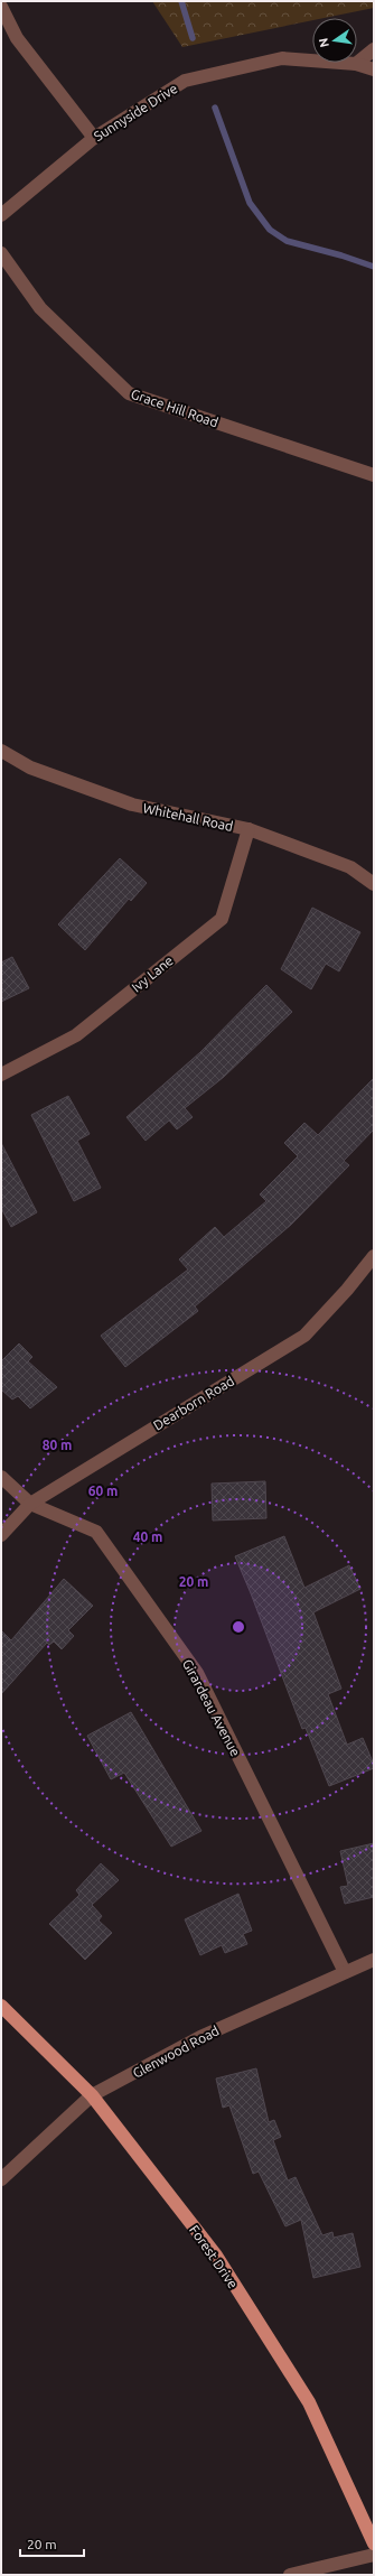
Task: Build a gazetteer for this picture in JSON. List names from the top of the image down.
{
  "streets": {
    "main road": ["Forest Drive"],
    "street": [
      "Sunnyside Drive",
      "Grace Hill Road",
      "Whitehall Road",
      "Ivy Lane",
      "Dearborn Road",
      "Girardeau Avenue",
      "Glenwood Road"
    ]
  },
  "crossings": [
    ["Whitehall Road", "Ivy Lane"],
    ["Dearborn Road", "Girardeau Avenue"],
    ["Girardeau Avenue", "Glenwood Road"],
    ["Glenwood Road", "Forest Drive"]
  ],
  "scale_bar": "20 m",
  "north": "left",
  "rings": [
    "80 m",
    "60 m",
    "40 m",
    "20 m"
  ]
}
